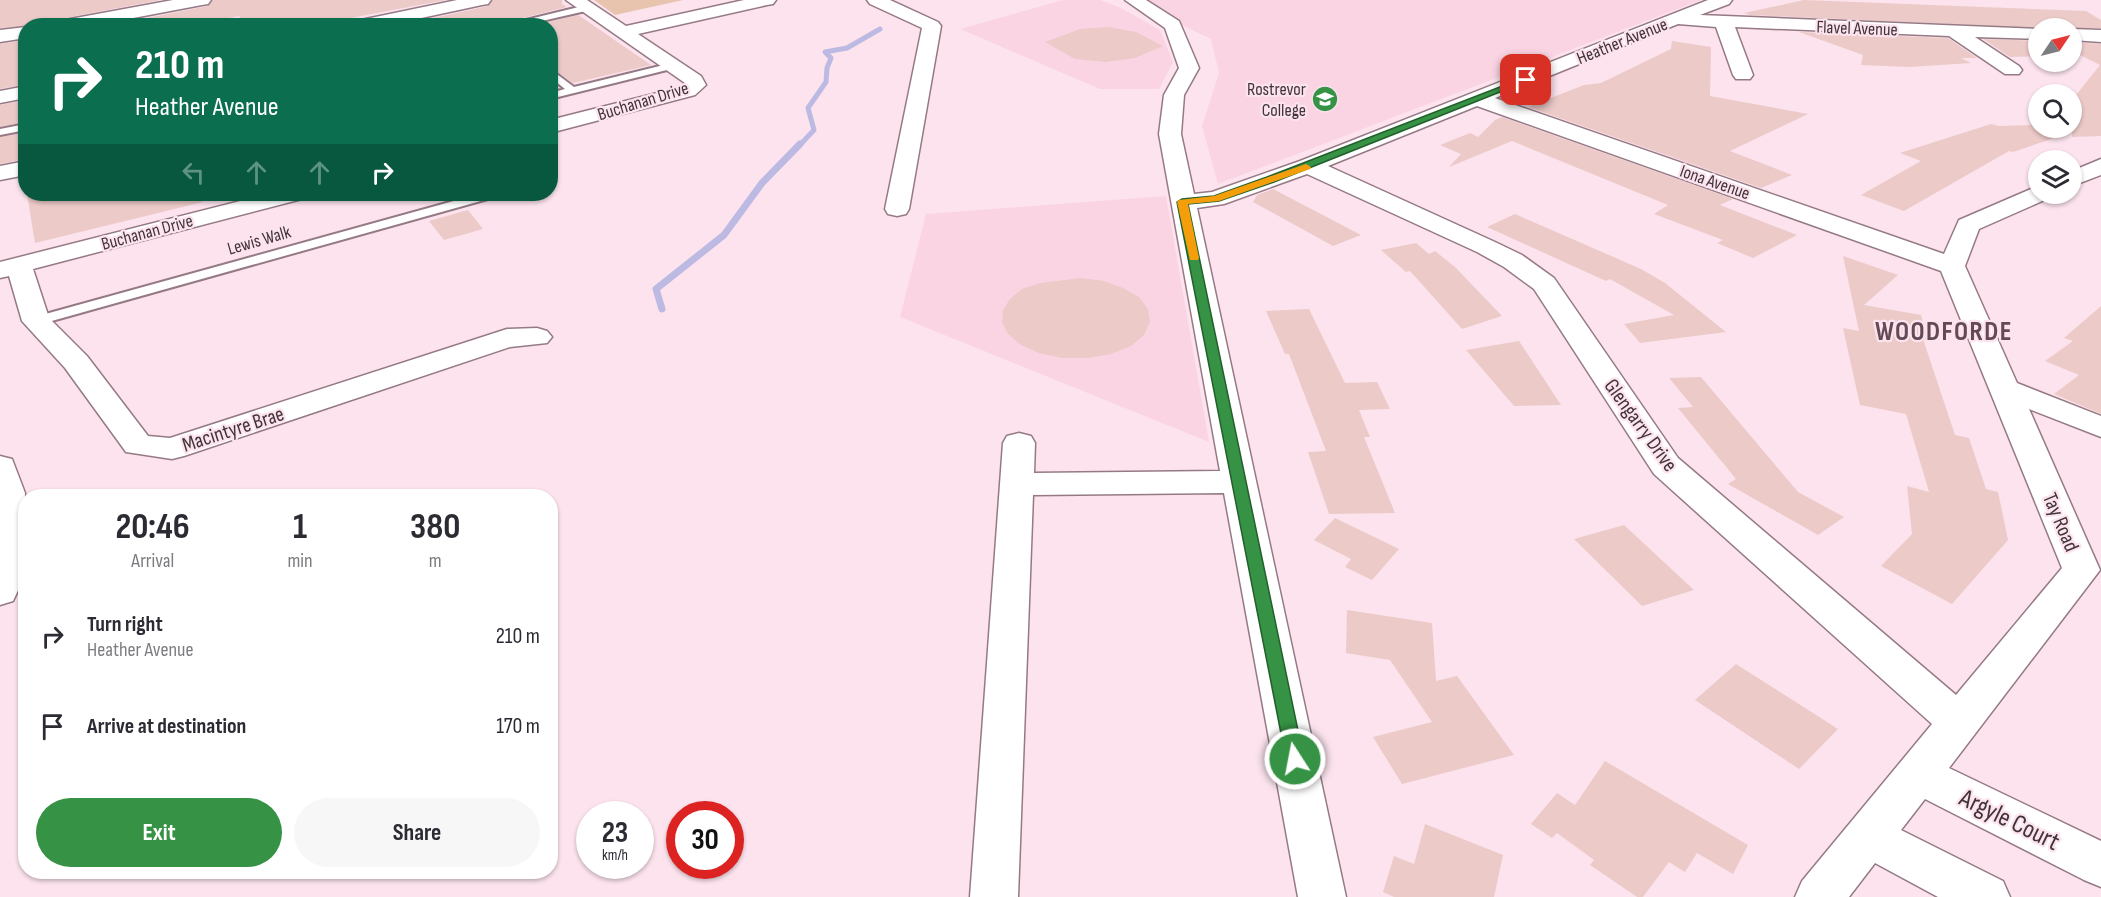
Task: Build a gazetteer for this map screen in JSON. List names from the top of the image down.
{
  "streets": {
    "street": [
      "Flavel Avenue",
      "Heather Avenue",
      "Buchanan Drive",
      "Iona Avenue",
      "Glengarry Drive",
      "Macintyre Brae",
      "Tay Road",
      "Argyle Court"
    ],
    "lane": ["Lewis Walk"]
  },
  "crossings": [
    ["Flavel Avenue", "Heather Avenue"],
    ["Heather Avenue", "Iona Avenue"],
    ["Heather Avenue", "Glengarry Drive"],
    ["Buchanan Drive", "Macintyre Brae"],
    ["Iona Avenue", "Tay Road"],
    ["Lewis Walk", "Macintyre Brae"],
    ["Glengarry Drive", "Tay Road"],
    ["Tay Road", "Argyle Court"]
  ],
  "districts": ["WOODFORDE"],
  "places": {
    "school or university": ["Rostrevor College"]
  },
  "north": "top right",
  "page": {
    "turn": ["210 m", "Heather Avenue"],
    "eta": [
      "20:46",
      "Arrival",
      "1",
      "min",
      "380",
      "m"
    ],
    "list": [
      {
        "name": "Turn right",
        "note": "Heather Avenue",
        "value": "210 m"
      },
      {
        "name": "Arrive at destination",
        "value": "170 m"
      }
    ],
    "buttons": ["Exit", "Share"],
    "speed": "23 km/h",
    "limit": "30"
  }
}
